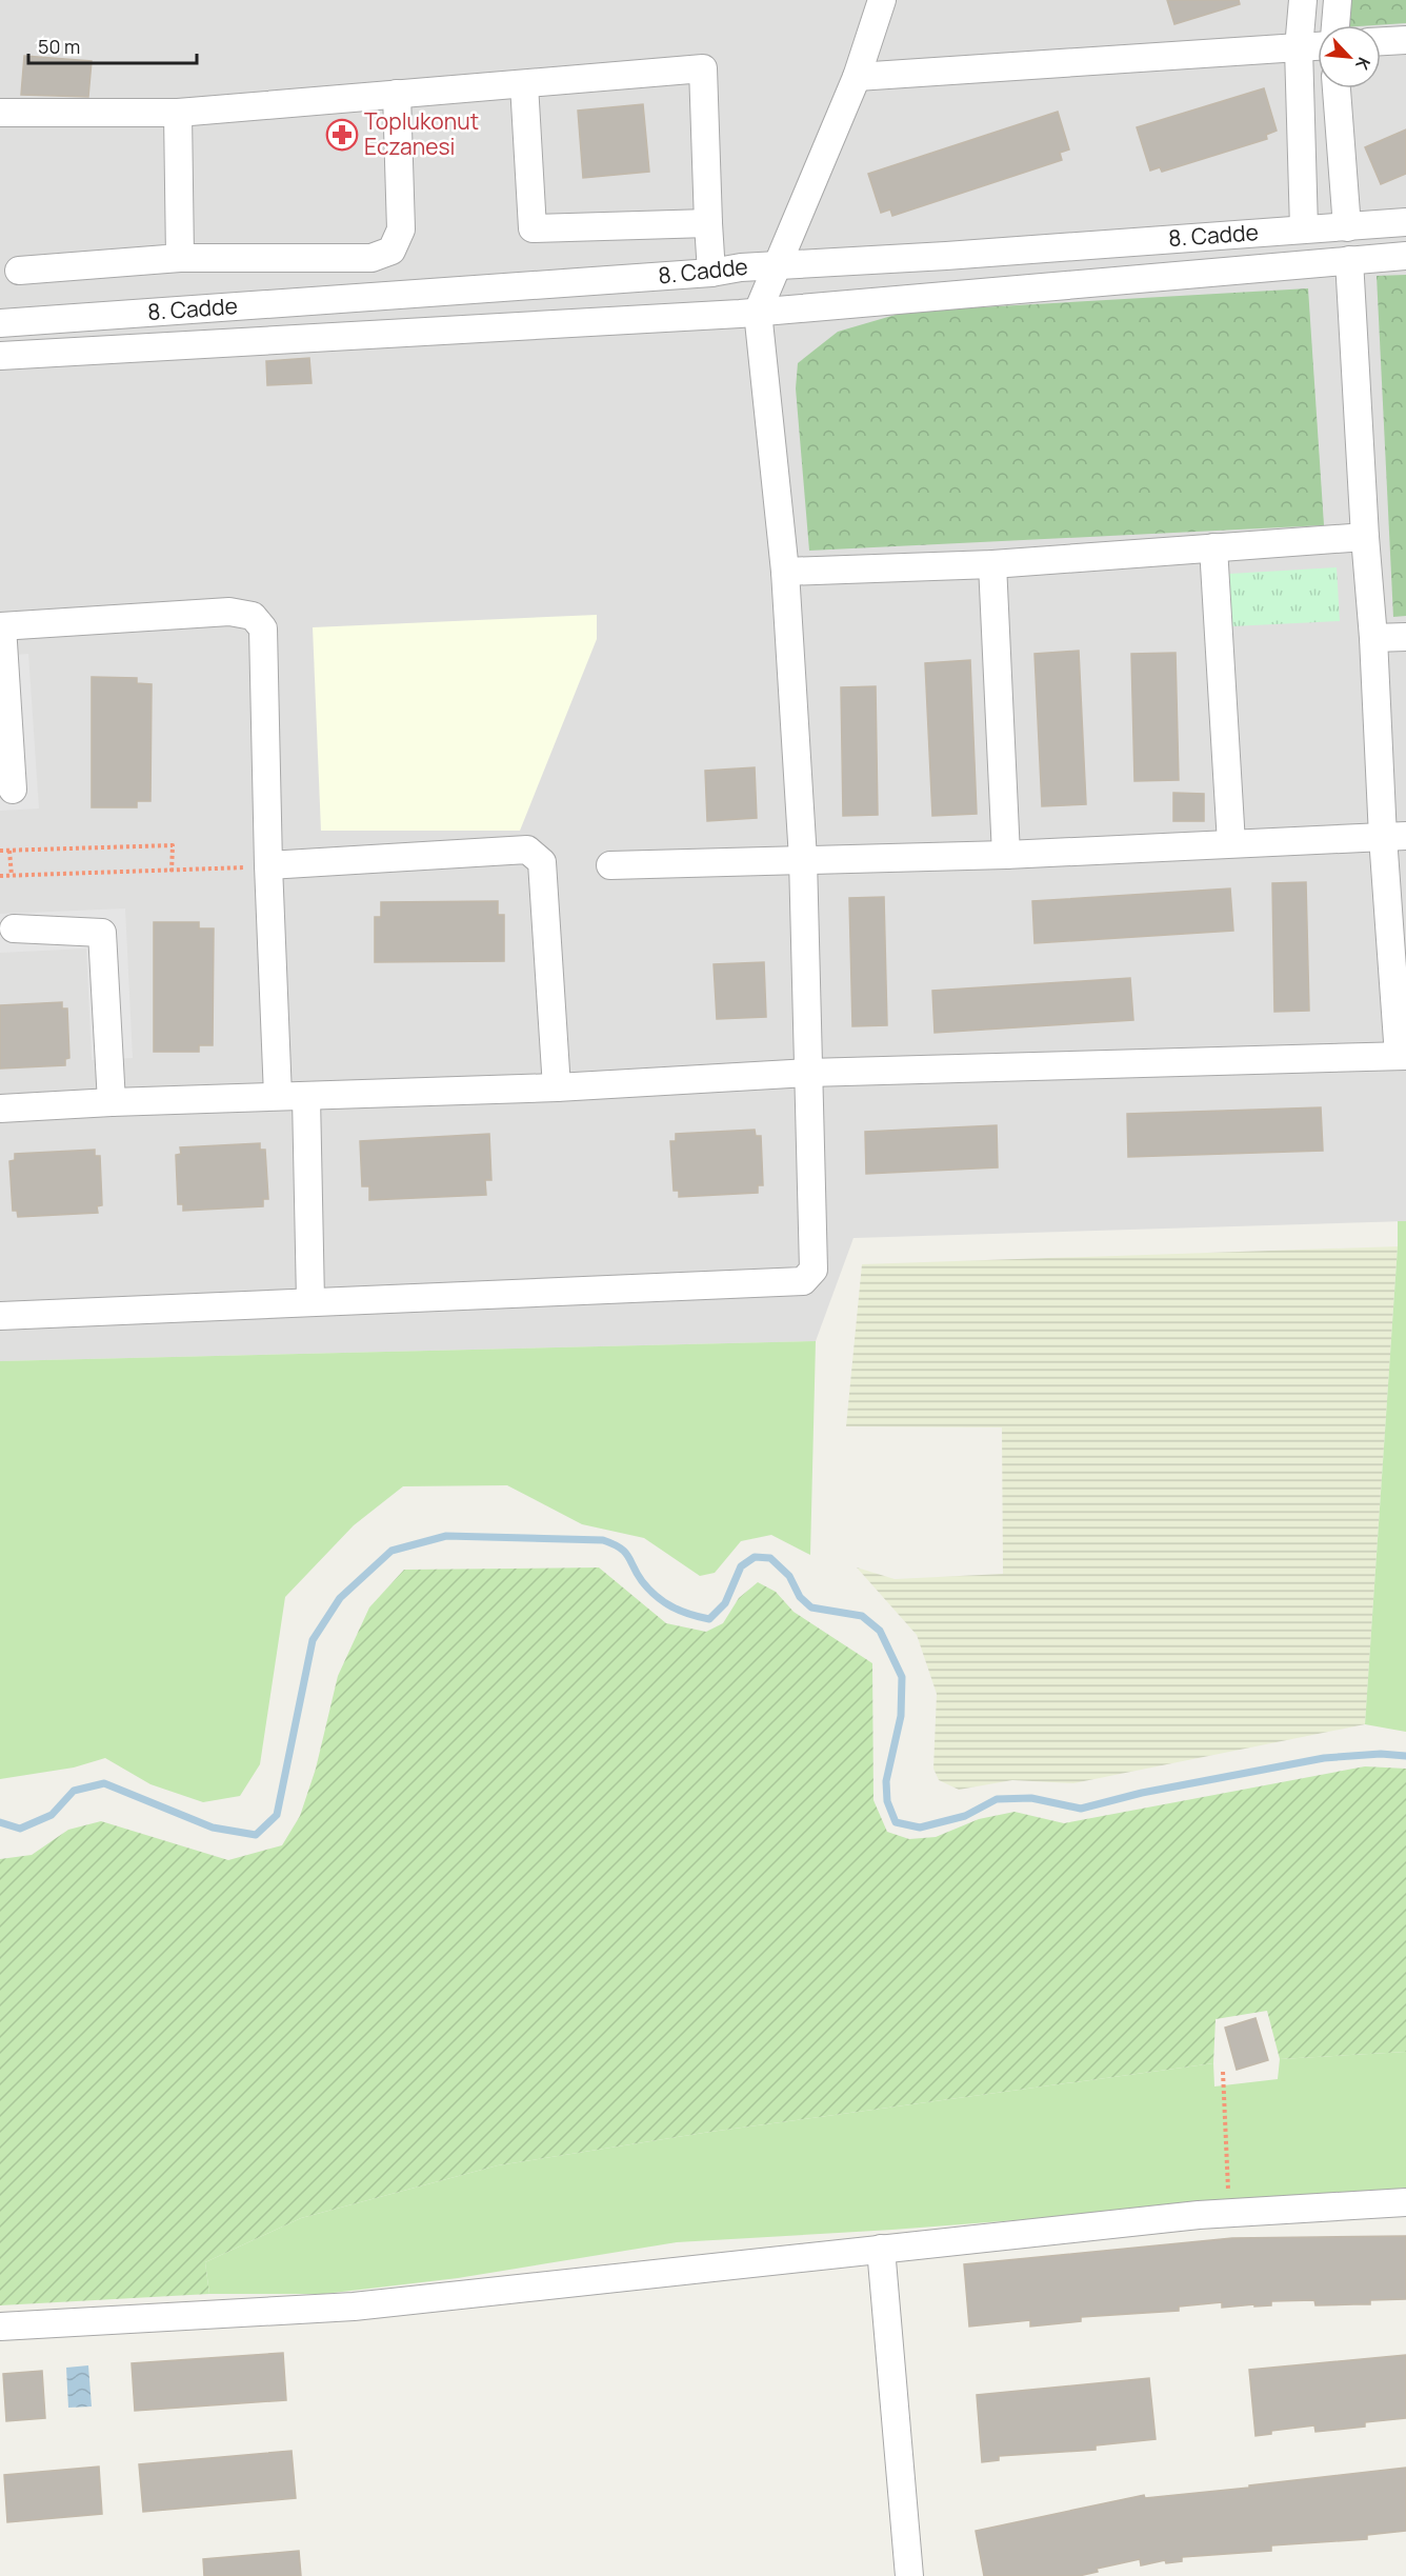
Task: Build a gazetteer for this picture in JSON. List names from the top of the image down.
{
  "streets": {
    "street": ["8. Cadde"]
  },
  "places": {
    "pharmacy": ["Toplukonut Eczanesi"]
  },
  "scale_bar": "50 m",
  "north": "bottom right"
}
